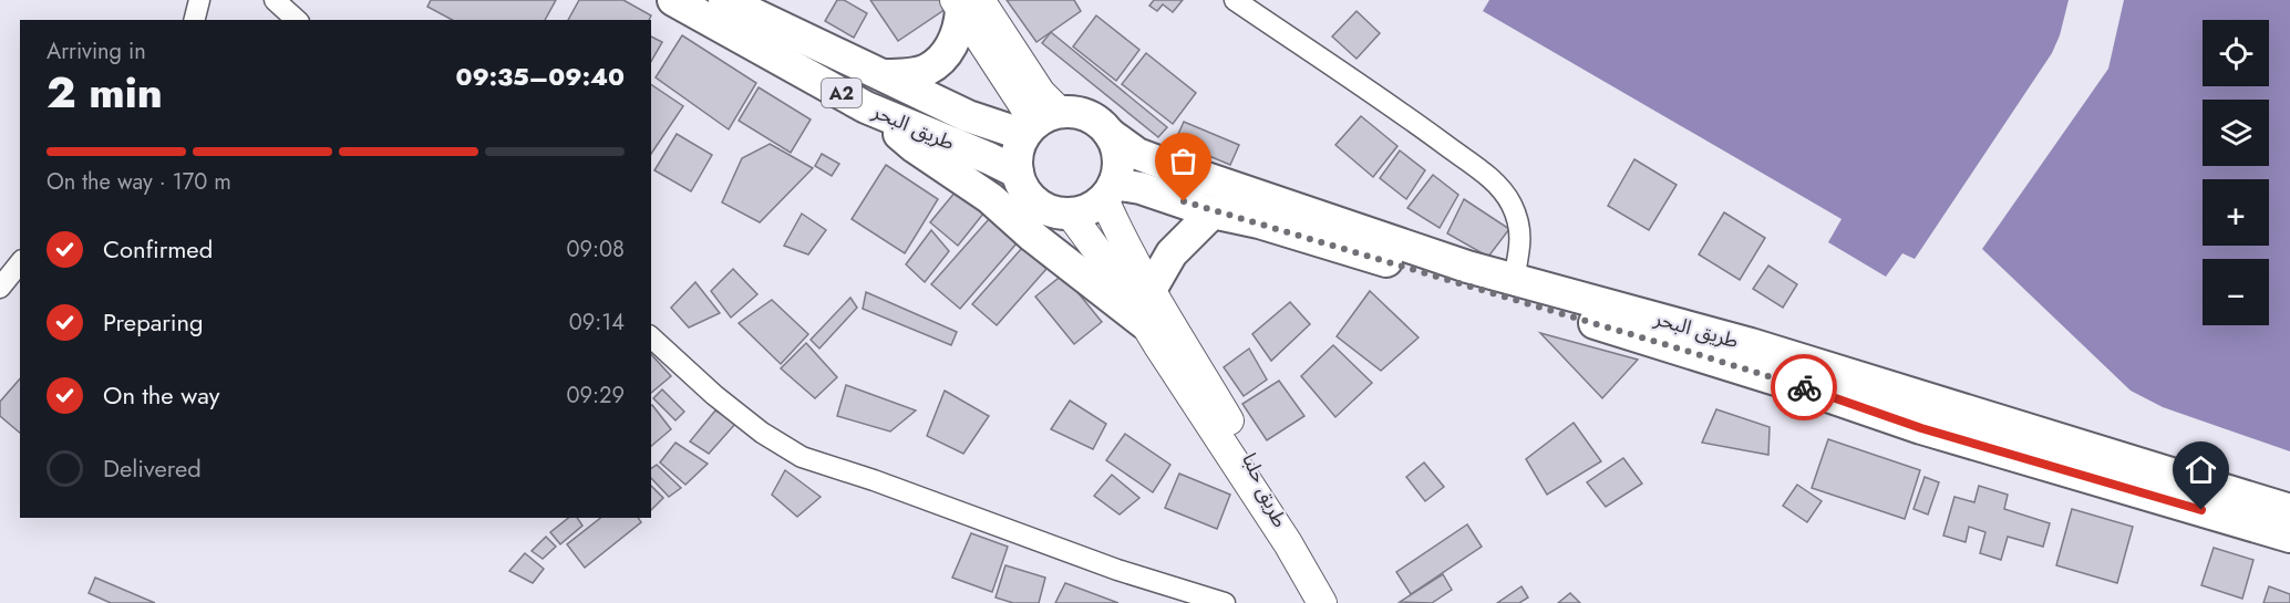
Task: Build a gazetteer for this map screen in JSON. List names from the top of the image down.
{
  "streets": {
    "highway": ["A2", "طريق البحر"],
    "main road": ["طريق حلبا"]
  },
  "crossings": [
    ["A2", "طريق البحر"],
    ["A2", "طريق حلبا"],
    ["طريق البحر", "طريق حلبا"]
  ],
  "page": {
    "map_buttons": ["+", "−"],
    "heading": ["2 min", "Arriving in", "09:35–09:40"],
    "bar": "On the way · 170 m",
    "list": [
      ["Confirmed", "09:08"],
      ["Preparing", "09:14"],
      ["On the way", "09:29"],
      "Delivered"
    ]
  }
}
